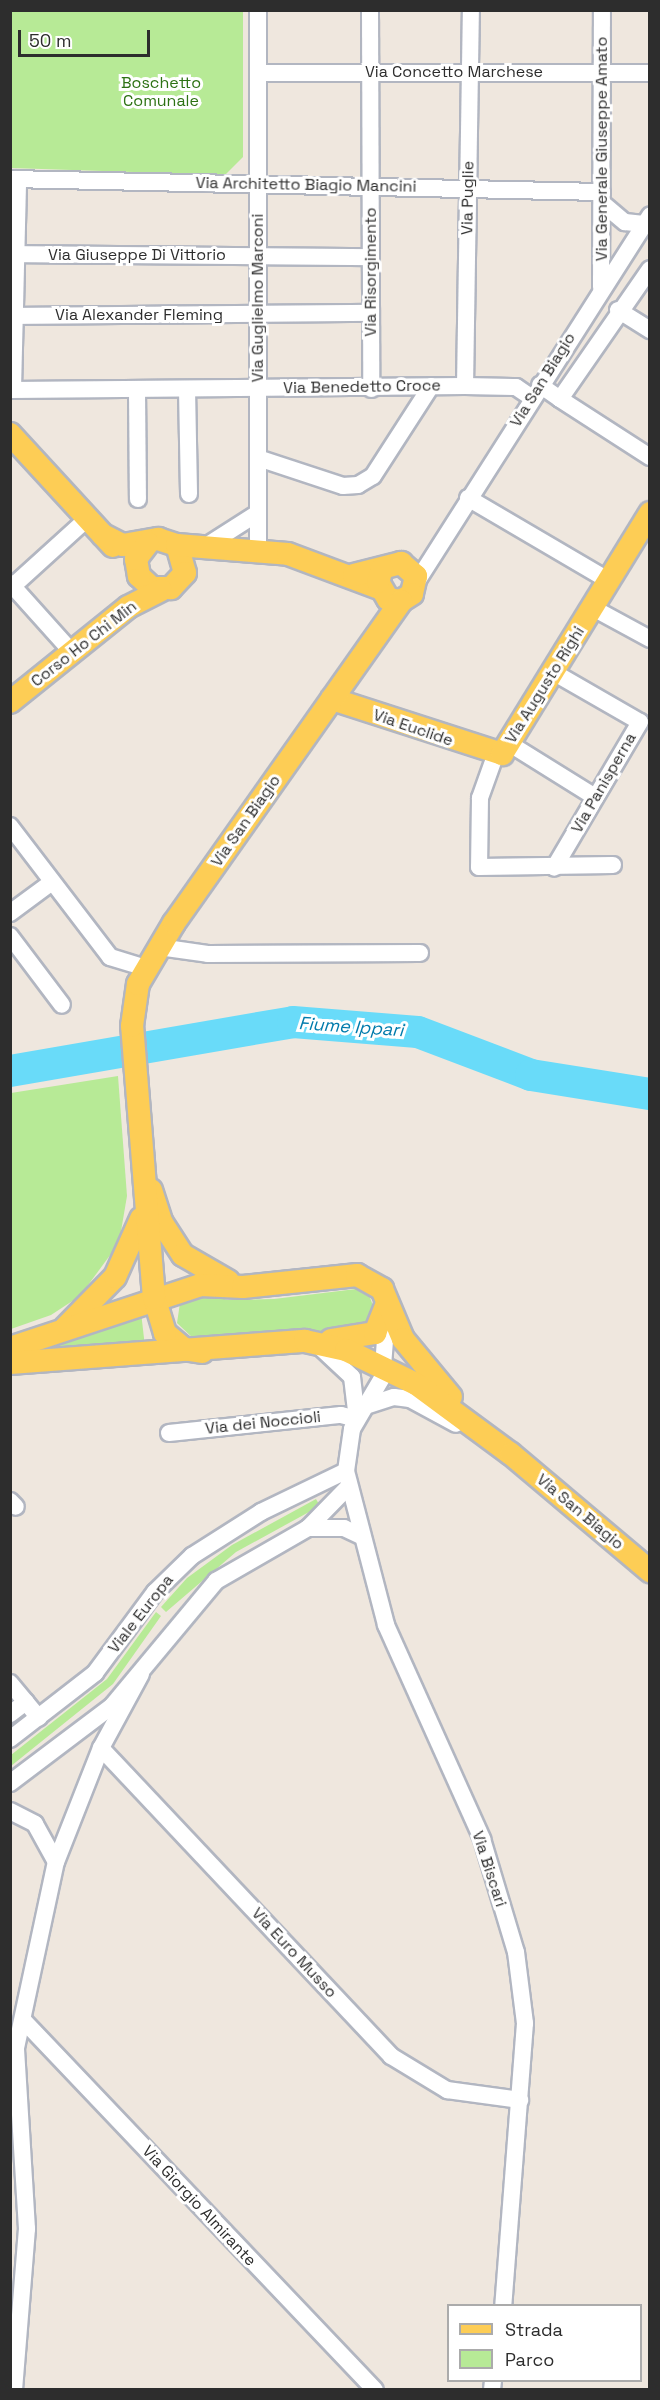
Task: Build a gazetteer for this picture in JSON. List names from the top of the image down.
{
  "streets": {
    "main road": [
      "Via San Biagio",
      "Corso Ho Chi Min",
      "Via Augusto Righi",
      "Via Euclide"
    ],
    "street": [
      "Via Concetto Marchese",
      "Via Generale Giuseppe Amato",
      "Via Architetto Biagio Mancini",
      "Via Puglie",
      "Via Giuseppe Di Vittorio",
      "Via Risorgimento",
      "Via Guglielmo Marconi",
      "Via Alexander Fleming",
      "Via Benedetto Croce",
      "Via Panisperna",
      "Via dei Noccioli",
      "Viale Europa",
      "Via Biscari",
      "Via Euro Musso",
      "Via Giorgio Almirante"
    ]
  },
  "crossings": [
    ["Via Concetto Marchese", "Via Generale Giuseppe Amato"],
    ["Via Concetto Marchese", "Via Puglie"],
    ["Via Concetto Marchese", "Via Risorgimento"],
    ["Via Concetto Marchese", "Via Guglielmo Marconi"],
    ["Via Generale Giuseppe Amato", "Via Architetto Biagio Mancini"],
    ["Via Generale Giuseppe Amato", "Via San Biagio"],
    ["Via Architetto Biagio Mancini", "Via Puglie"],
    ["Via Architetto Biagio Mancini", "Via Risorgimento"],
    ["Via Architetto Biagio Mancini", "Via Guglielmo Marconi"],
    ["Via Puglie", "Via Benedetto Croce"],
    ["Via Giuseppe Di Vittorio", "Via Risorgimento"],
    ["Via Giuseppe Di Vittorio", "Via Guglielmo Marconi"],
    ["Via Risorgimento", "Via Alexander Fleming"],
    ["Via Risorgimento", "Via Benedetto Croce"],
    ["Via Guglielmo Marconi", "Via Alexander Fleming"],
    ["Via Guglielmo Marconi", "Via Benedetto Croce"],
    ["Via San Biagio", "Via Benedetto Croce"],
    ["Via San Biagio", "Via Euclide"],
    ["Via Augusto Righi", "Via Euclide"],
    ["Via Augusto Righi", "Via Panisperna"],
    ["Via Euclide", "Via Panisperna"],
    ["Via dei Noccioli", "Via Biscari"],
    ["Viale Europa", "Via Biscari"],
    ["Via Biscari", "Via Euro Musso"]
  ],
  "water": ["Fiume Ippari"],
  "parks": ["Boschetto Comunale"],
  "legend": ["Strada", "Parco"],
  "scale_bar": "50 m"
}
